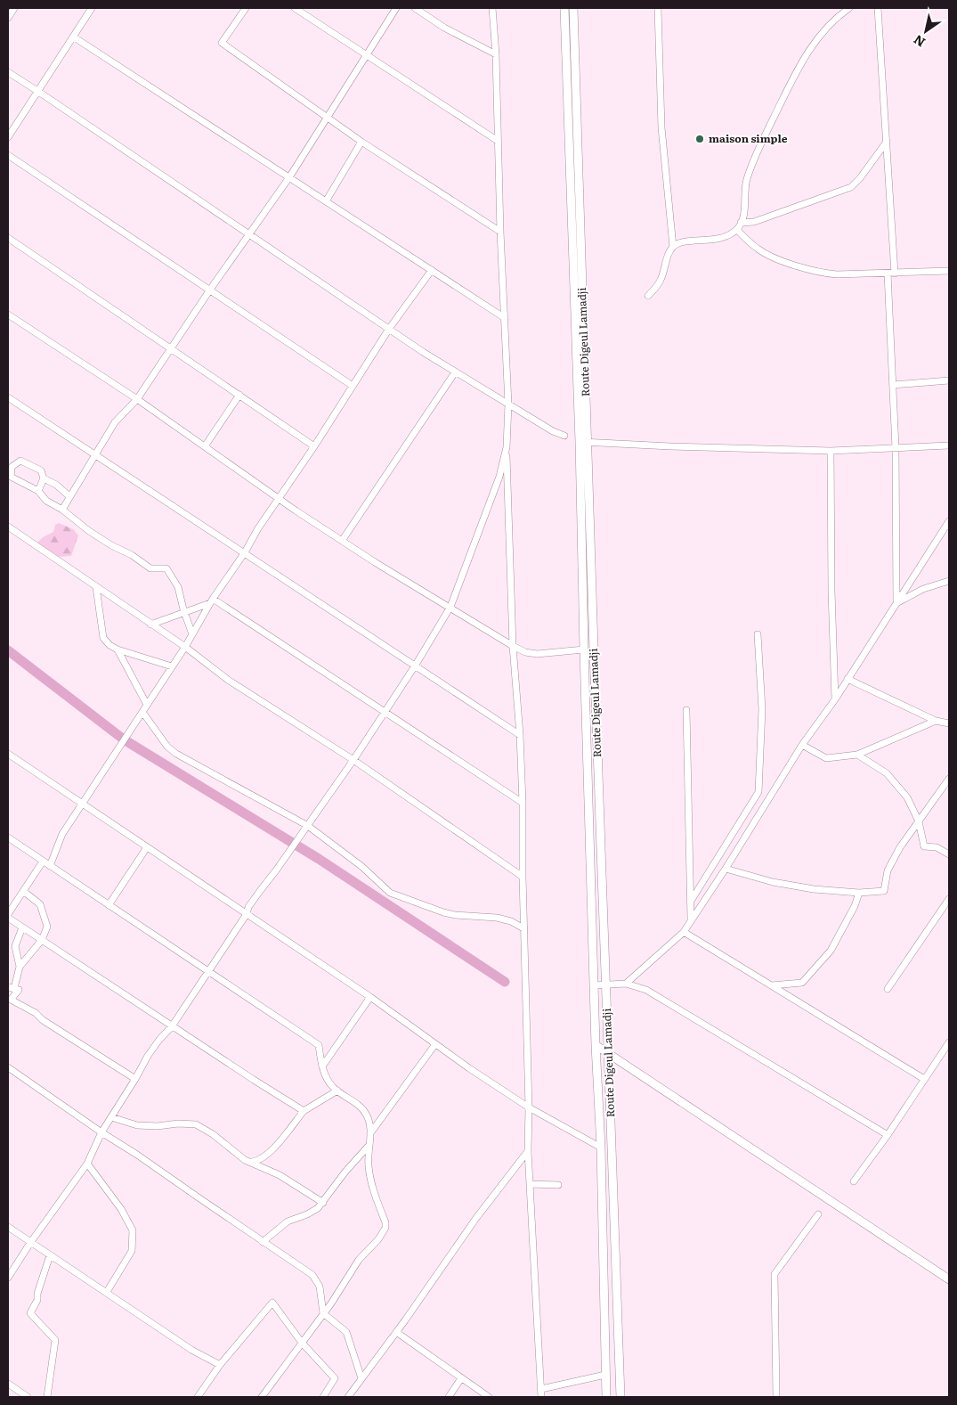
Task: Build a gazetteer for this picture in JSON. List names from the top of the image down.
{
  "streets": {
    "main road": ["Route Digeul Lamadji"]
  },
  "places": ["maison simple"],
  "north": "bottom left"
}
